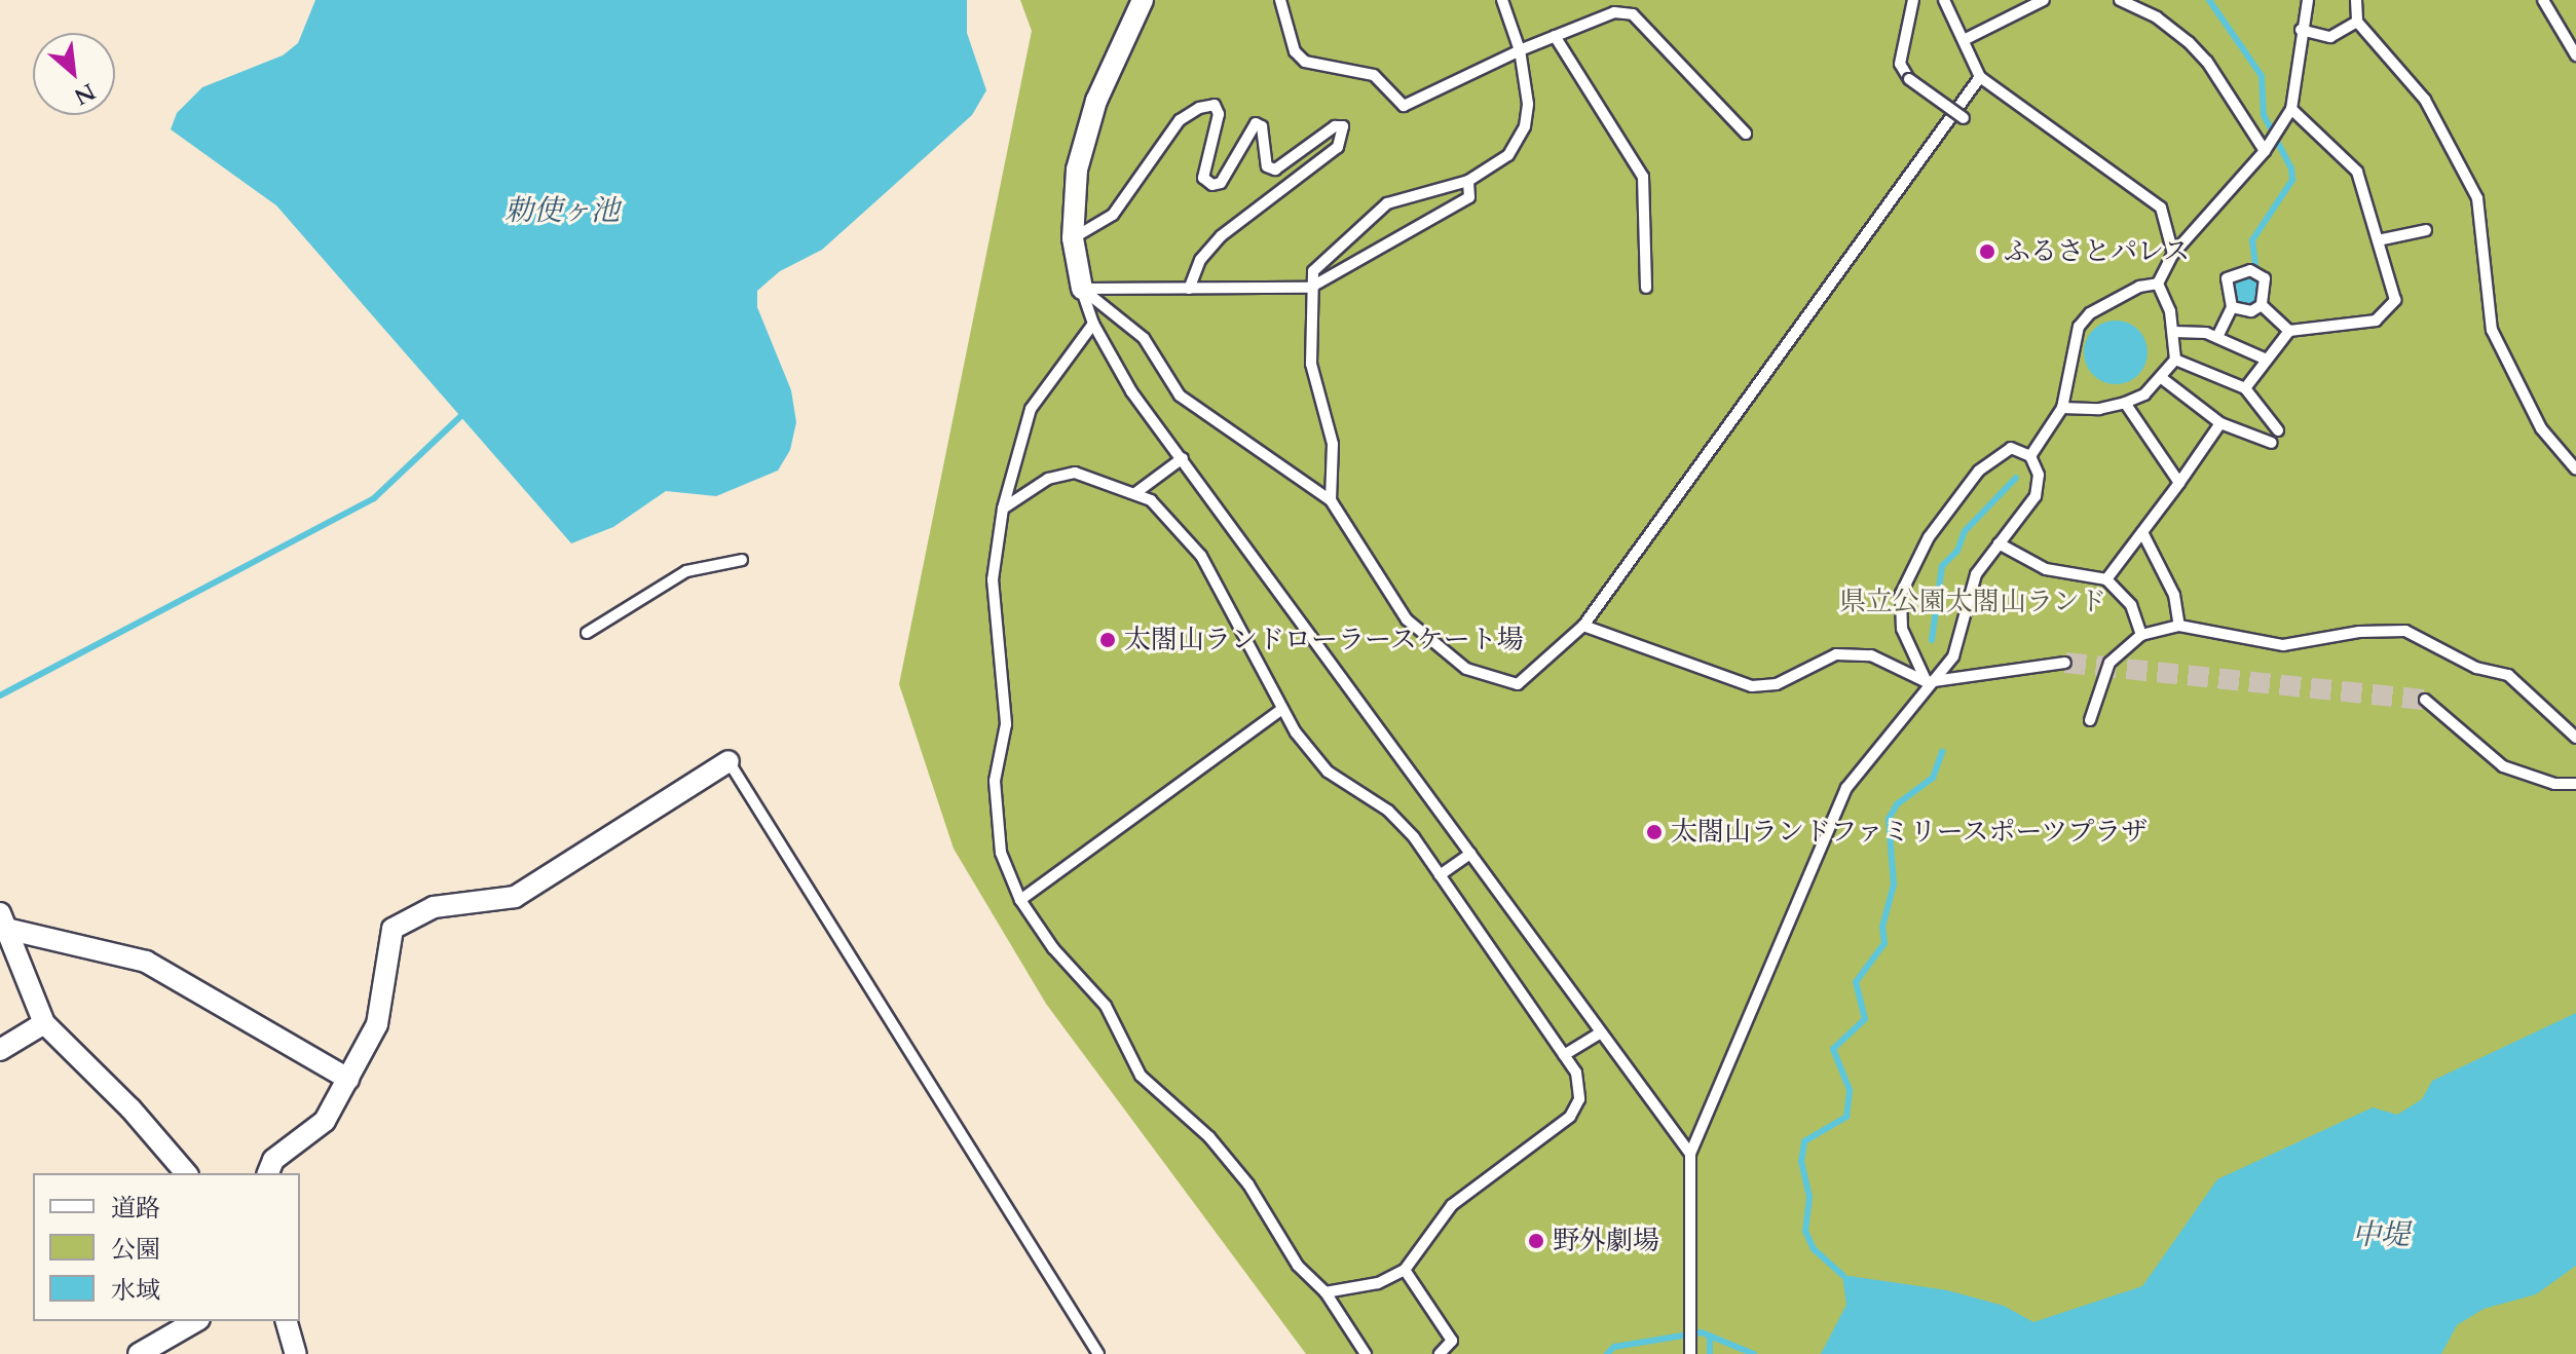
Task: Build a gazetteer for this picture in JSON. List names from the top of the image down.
{
  "water": ["勅使ヶ池", "中堤"],
  "parks": ["県立公園太閤山ランド"],
  "places": [
    "ふるさとパレス",
    "太閤山ランドローラースケート場",
    "太閤山ランドファミリースポーツプラザ",
    "野外劇場"
  ],
  "legend": ["道路", "公園", "水域"],
  "north": "bottom right"
}
